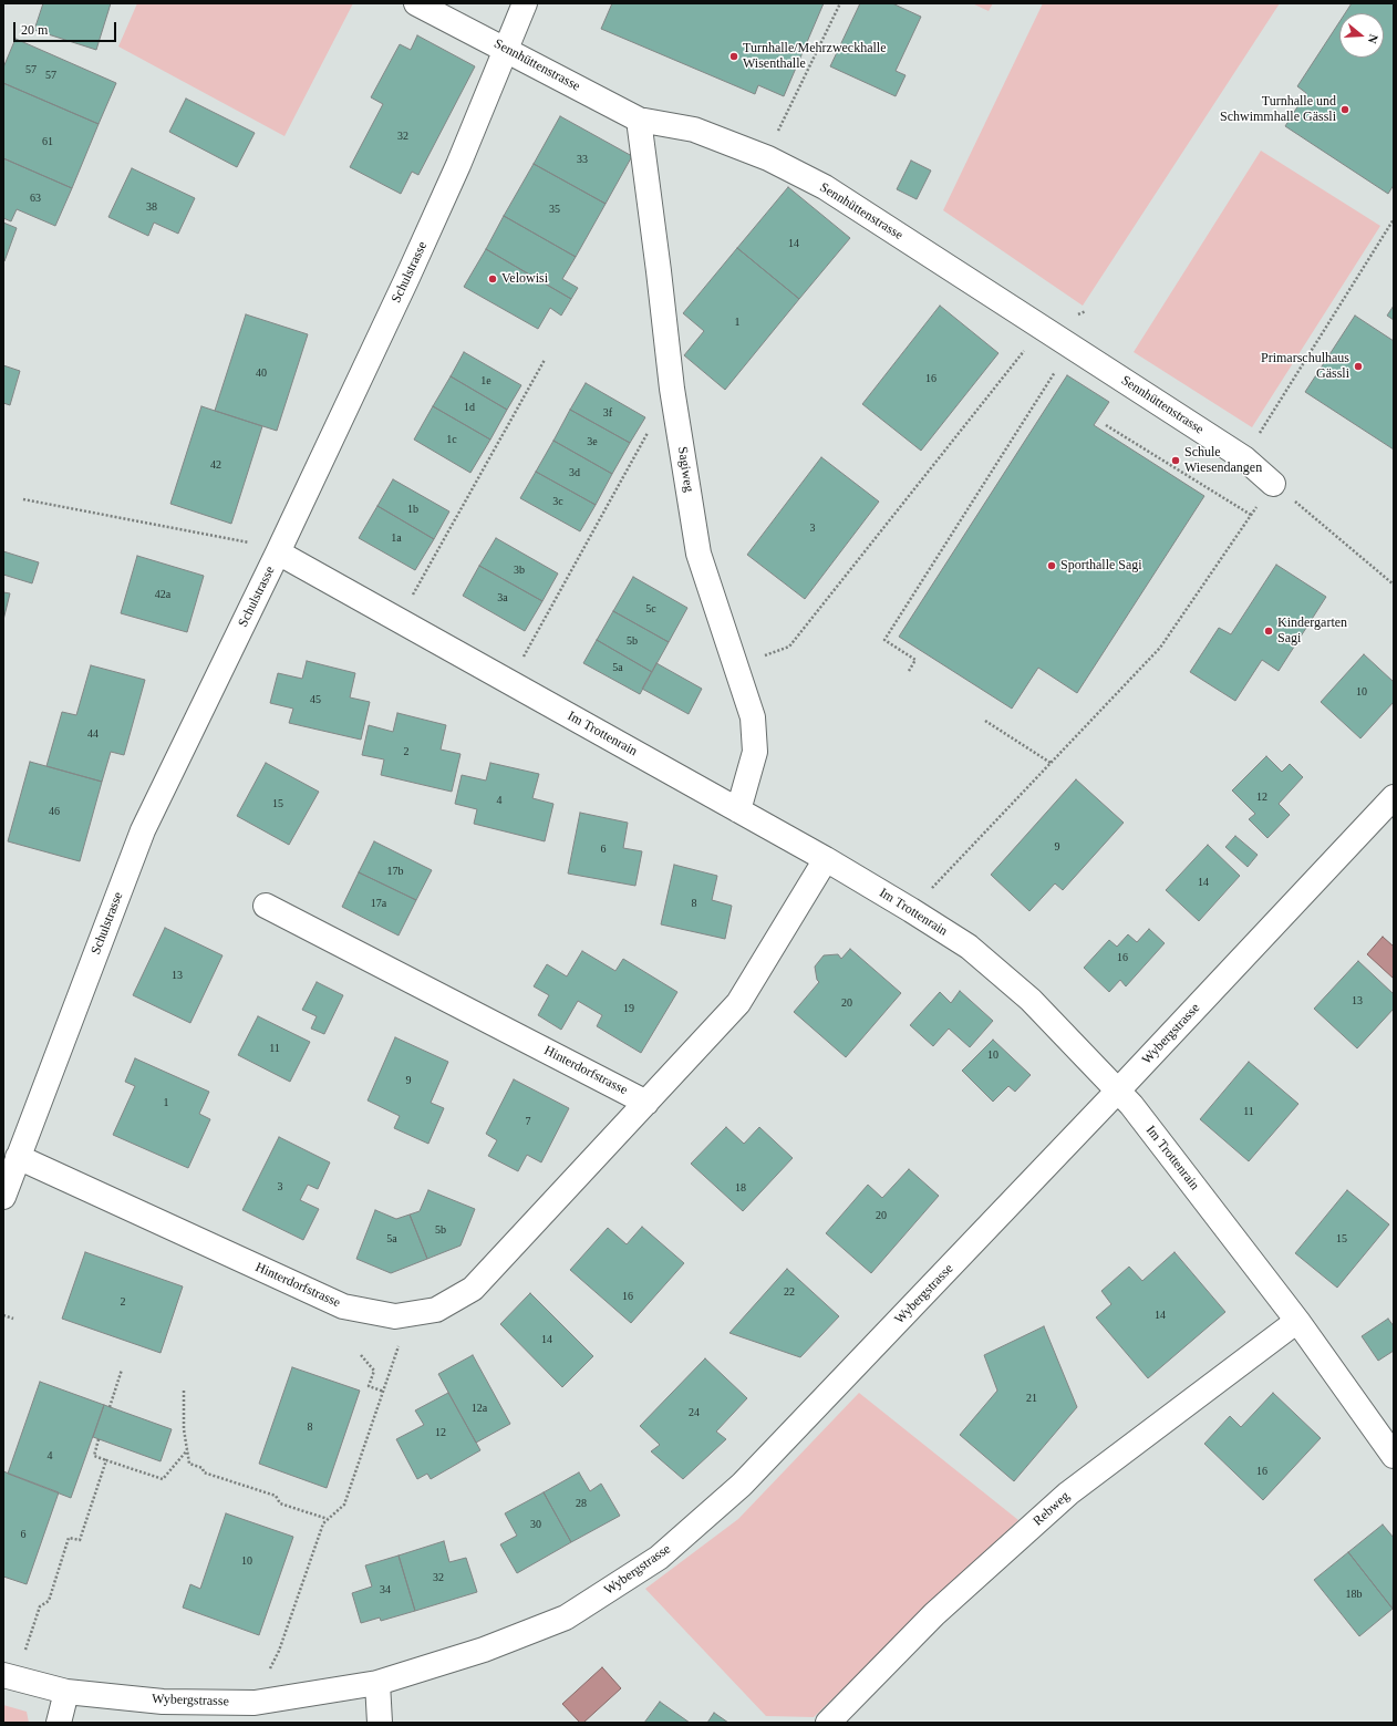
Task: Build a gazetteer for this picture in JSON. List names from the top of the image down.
{
  "streets": {
    "street": [
      "Sennhüttenstrasse",
      "Schulstrasse",
      "Sagiweg",
      "Im Trottenrain",
      "Wybergstrasse",
      "Hinterdorfstrasse",
      "Rebweg"
    ]
  },
  "crossings": [
    ["Sennhüttenstrasse", "Schulstrasse"],
    ["Sennhüttenstrasse", "Sagiweg"],
    ["Schulstrasse", "Im Trottenrain"],
    ["Schulstrasse", "Hinterdorfstrasse"],
    ["Sagiweg", "Im Trottenrain"],
    ["Im Trottenrain", "Wybergstrasse"],
    ["Im Trottenrain", "Hinterdorfstrasse"],
    ["Im Trottenrain", "Rebweg"]
  ],
  "places": [
    "Turnhalle/Mehrzweckhalle Wisenthalle",
    "Turnhalle und Schwimmhalle Gässli",
    "Velowisi",
    "Primarschulhaus Gässli",
    "Schule Wiesendangen",
    "Sporthalle Sagi",
    "Kindergarten Sagi"
  ],
  "house_numbers": [
    "57",
    "57",
    "32",
    "61",
    "33",
    "63",
    "38",
    "35",
    "14",
    "1",
    "40",
    "16",
    "1e",
    "1d",
    "3f",
    "1c",
    "3e",
    "42",
    "3d",
    "3c",
    "1b",
    "3",
    "1a",
    "3b",
    "42a",
    "3a",
    "5c",
    "5b",
    "5a",
    "10",
    "45",
    "44",
    "2",
    "12",
    "4",
    "15",
    "46",
    "9",
    "6",
    "17b",
    "14",
    "17a",
    "8",
    "16",
    "13",
    "13",
    "20",
    "19",
    "11",
    "10",
    "9",
    "1",
    "11",
    "7",
    "3",
    "18",
    "20",
    "5b",
    "5a",
    "15",
    "22",
    "16",
    "2",
    "14",
    "14",
    "21",
    "12a",
    "24",
    "8",
    "12",
    "4",
    "16",
    "28",
    "30",
    "6",
    "10",
    "32",
    "34",
    "18b"
  ],
  "scale_bar": "20 m",
  "north": "right"
}
